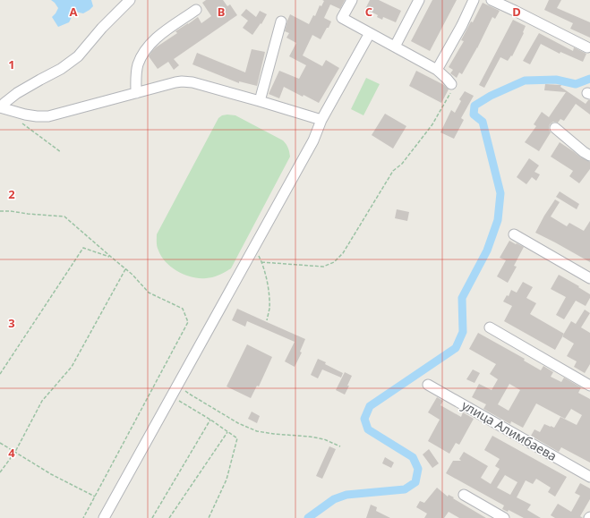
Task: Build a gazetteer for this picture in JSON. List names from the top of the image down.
{
  "streets": {
    "street": ["улица Алимбаева"]
  },
  "grid": {
    "columns": [
      "A",
      "B",
      "C",
      "D"
    ],
    "rows": [
      "1",
      "2",
      "3",
      "4"
    ]
  }
}
